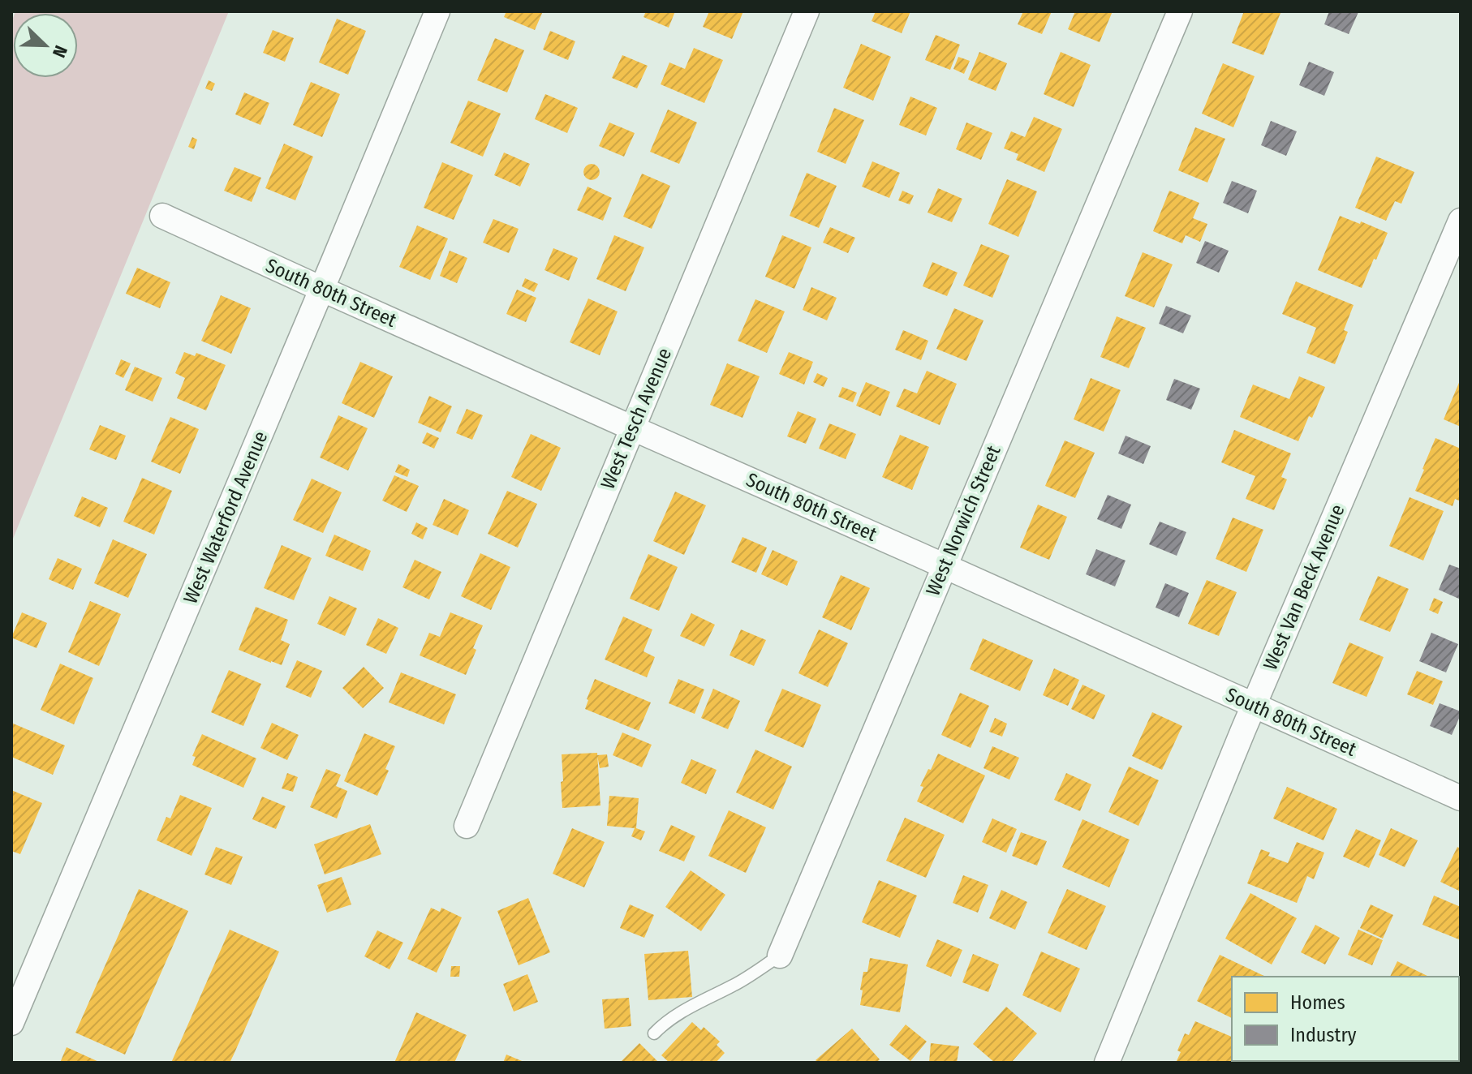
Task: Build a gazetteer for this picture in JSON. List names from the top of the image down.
{
  "streets": {
    "street": [
      "South 80th Street",
      "West Tesch Avenue",
      "West Waterford Avenue",
      "West Norwich Street",
      "West Van Beck Avenue"
    ]
  },
  "crossings": [
    ["South 80th Street", "West Tesch Avenue"],
    ["South 80th Street", "West Waterford Avenue"],
    ["South 80th Street", "West Norwich Street"],
    ["South 80th Street", "West Van Beck Avenue"]
  ],
  "legend": ["Homes", "Industry"],
  "north": "bottom right"
}
